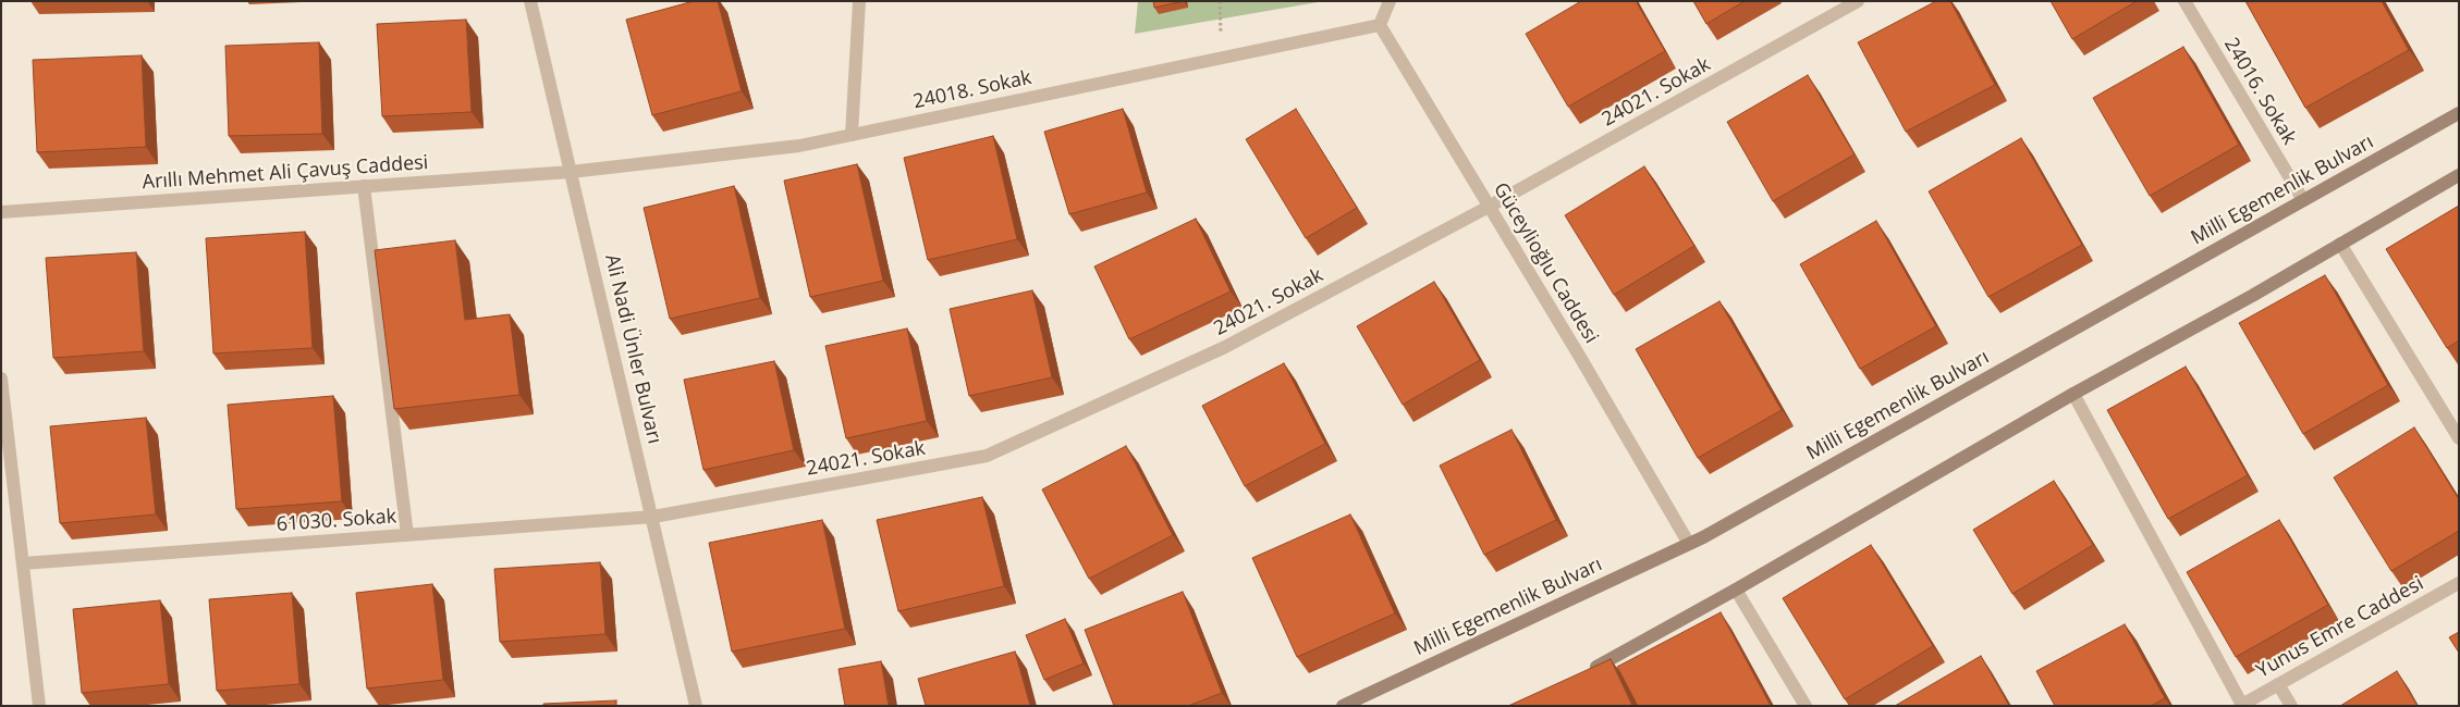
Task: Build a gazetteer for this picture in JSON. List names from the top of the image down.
{
  "streets": {
    "main road": ["Milli Egemenlik Bulvarı"],
    "street": [
      "24018. Sokak",
      "24016. Sokak",
      "24021. Sokak",
      "Arıllı Mehmet Ali Çavuş Caddesi",
      "Güceylioğlu Caddesi",
      "Ali Nadi Ünler Bulvarı",
      "61030. Sokak",
      "Yunus Emre Caddesi"
    ]
  },
  "crossings": [
    ["24018. Sokak", "Arıllı Mehmet Ali Çavuş Caddesi"],
    ["24018. Sokak", "Güceylioğlu Caddesi"],
    ["24018. Sokak", "Ali Nadi Ünler Bulvarı"],
    ["24016. Sokak", "Milli Egemenlik Bulvarı"],
    ["24021. Sokak", "Güceylioğlu Caddesi"],
    ["24021. Sokak", "Ali Nadi Ünler Bulvarı"],
    ["24021. Sokak", "61030. Sokak"],
    ["Arıllı Mehmet Ali Çavuş Caddesi", "Ali Nadi Ünler Bulvarı"],
    ["Milli Egemenlik Bulvarı", "Güceylioğlu Caddesi"],
    ["Ali Nadi Ünler Bulvarı", "61030. Sokak"]
  ]
}
